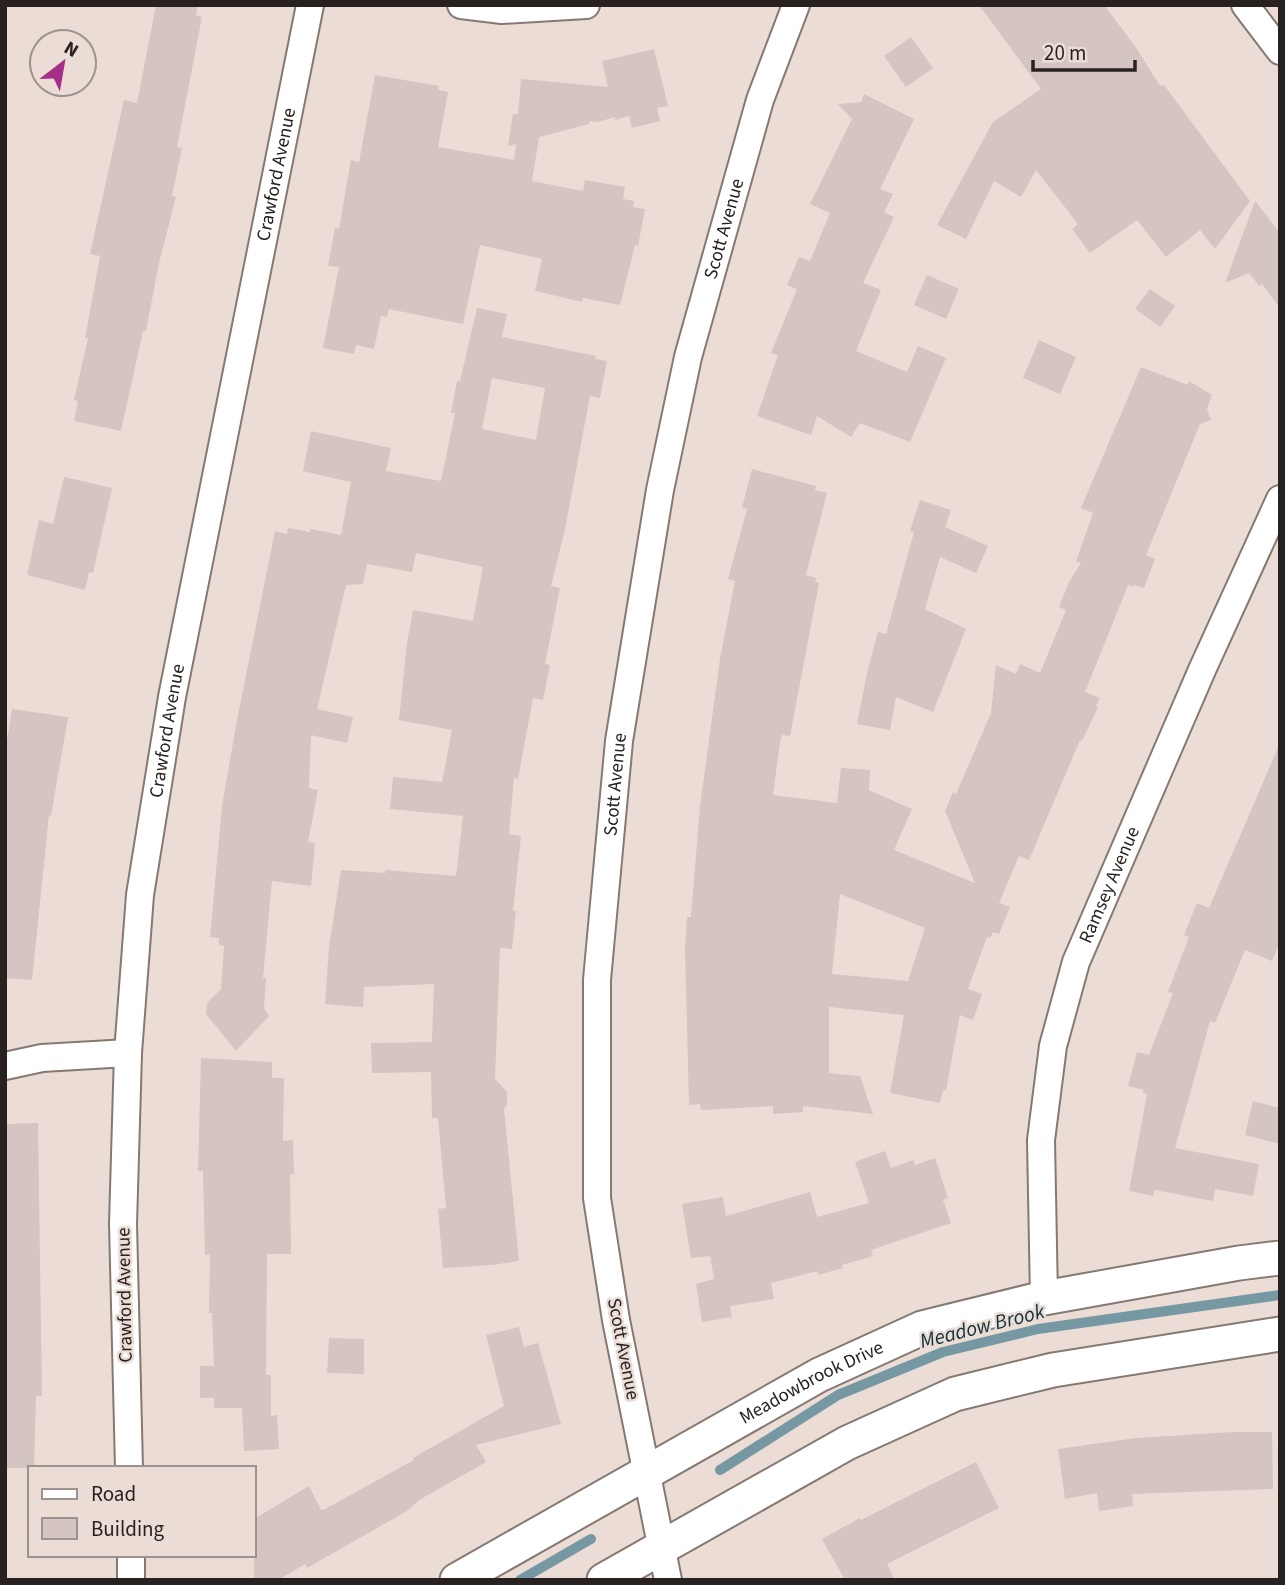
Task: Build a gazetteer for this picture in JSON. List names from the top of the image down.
{
  "streets": {
    "street": [
      "Crawford Avenue",
      "Scott Avenue",
      "Ramsey Avenue",
      "Meadowbrook Drive"
    ]
  },
  "crossings": [
    ["Scott Avenue", "Meadowbrook Drive"],
    ["Ramsey Avenue", "Meadowbrook Drive"]
  ],
  "water": ["Meadow Brook"],
  "legend": ["Road", "Building"],
  "scale_bar": "20 m",
  "north": "top right"
}
